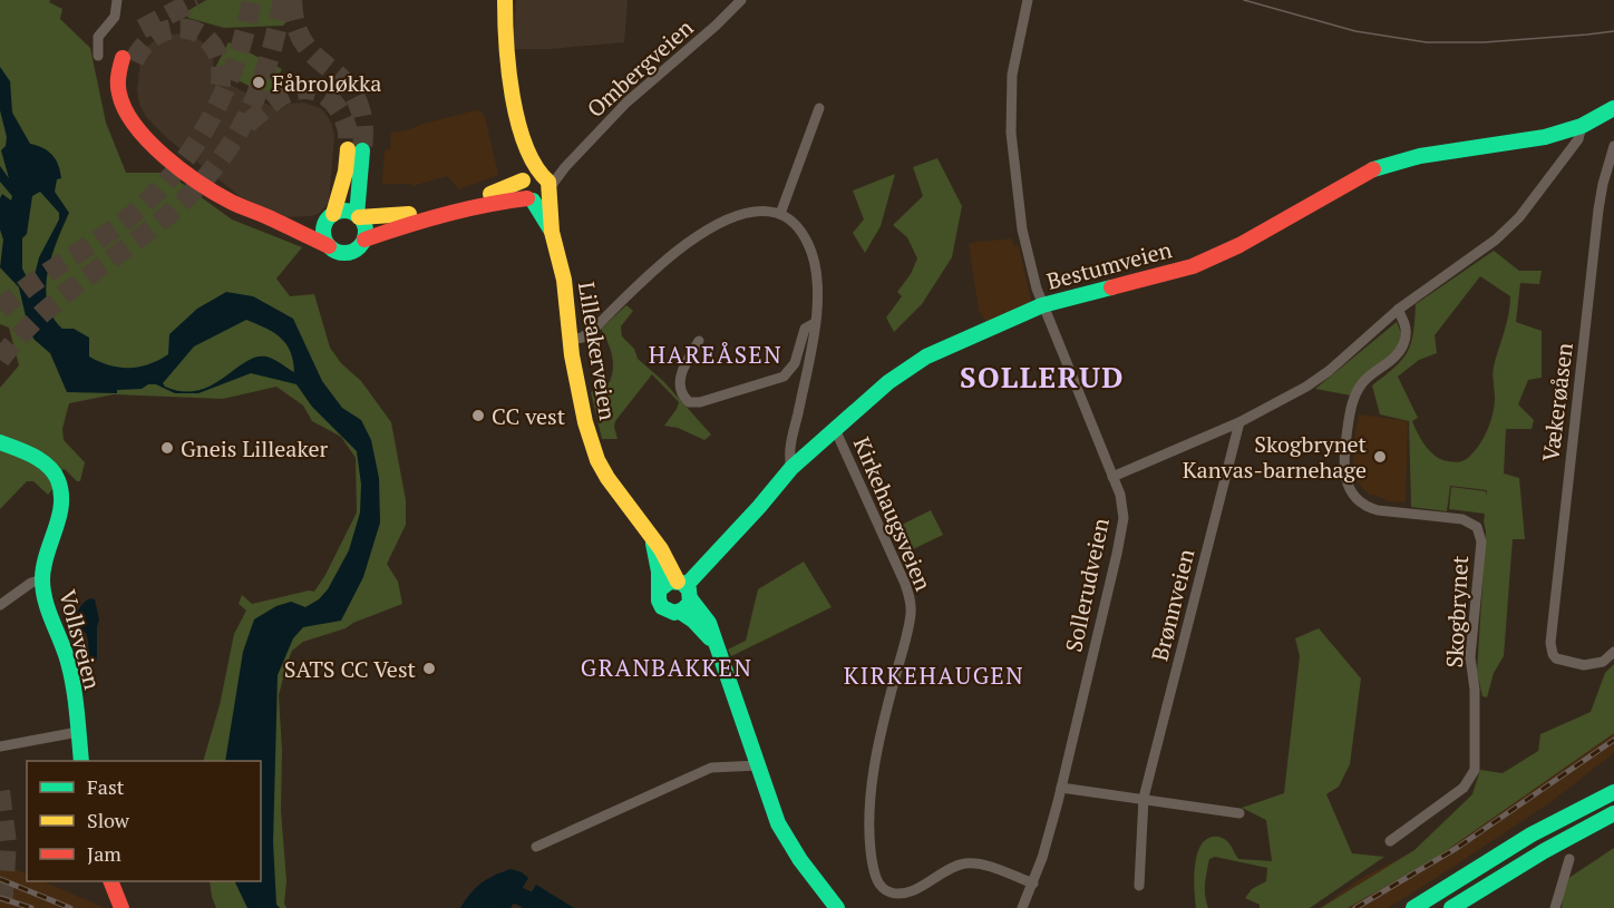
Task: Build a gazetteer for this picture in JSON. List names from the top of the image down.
{
  "streets": {
    "main road": ["Bestumveien", "Lilleakerveien", "Vollsveien"],
    "street": [
      "Ombergveien",
      "Vækerøåsen",
      "Kirkehaugsveien",
      "Sollerudveien",
      "Brønnveien",
      "Skogbrynet"
    ]
  },
  "crossings": [
    ["Ombergveien", "Lilleakerveien"],
    ["Bestumveien", "Lilleakerveien"],
    ["Bestumveien", "Kirkehaugsveien"],
    ["Bestumveien", "Sollerudveien"],
    ["Kirkehaugsveien", "Sollerudveien"]
  ],
  "districts": [
    "HAREÅSEN",
    "SOLLERUD",
    "GRANBAKKEN",
    "KIRKEHAUGEN"
  ],
  "places": [
    "Fåbroløkka",
    "CC vest",
    "Gneis Lilleaker",
    "Skogbrynet Kanvas-barnehage",
    "SATS CC Vest"
  ],
  "legend": ["Fast", "Slow", "Jam"]
}
